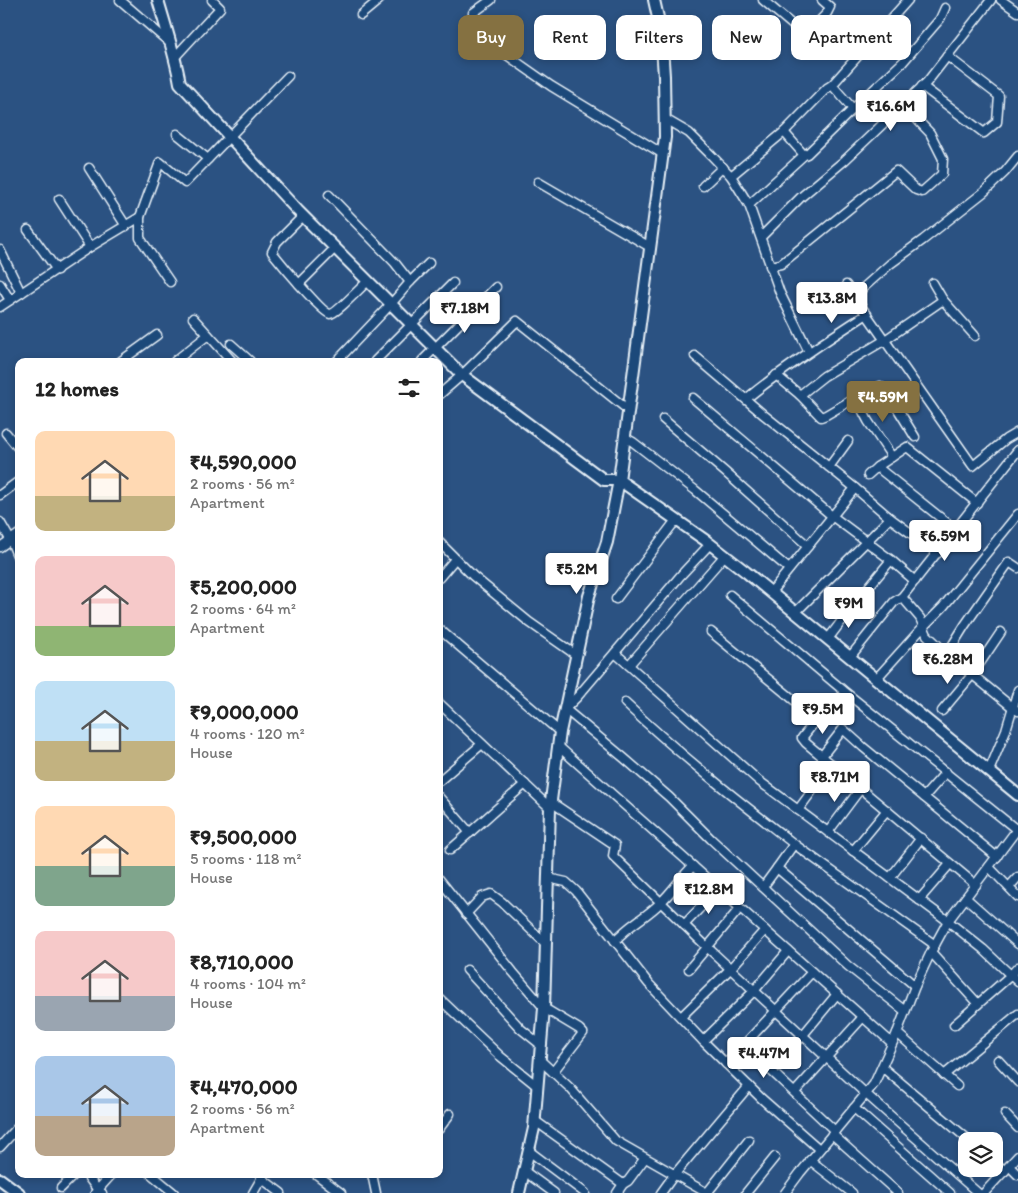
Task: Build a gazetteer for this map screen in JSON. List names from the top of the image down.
{
  "page": {
    "chip": [
      "Buy",
      "Rent",
      "Filters",
      "New",
      "Apartment"
    ],
    "price": [
      "₹16.6M",
      "₹13.8M",
      "₹7.18M",
      "₹4.59M",
      "₹6.59M",
      "₹5.2M",
      "₹9M",
      "₹6.28M",
      "₹9.5M",
      "₹8.71M",
      "₹12.8M",
      "₹4.47M"
    ],
    "heading": "12 homes",
    "list": [
      {
        "name": "₹4,590,000",
        "note": "2 rooms · 56 m² · Apartment"
      },
      {
        "name": "₹5,200,000",
        "note": "2 rooms · 64 m² · Apartment"
      },
      {
        "name": "₹9,000,000",
        "note": "4 rooms · 120 m² · House"
      },
      {
        "name": "₹9,500,000",
        "note": "5 rooms · 118 m² · House"
      },
      {
        "name": "₹8,710,000",
        "note": "4 rooms · 104 m² · House"
      },
      {
        "name": "₹4,470,000",
        "note": "2 rooms · 56 m² · Apartment"
      }
    ]
  }
}
